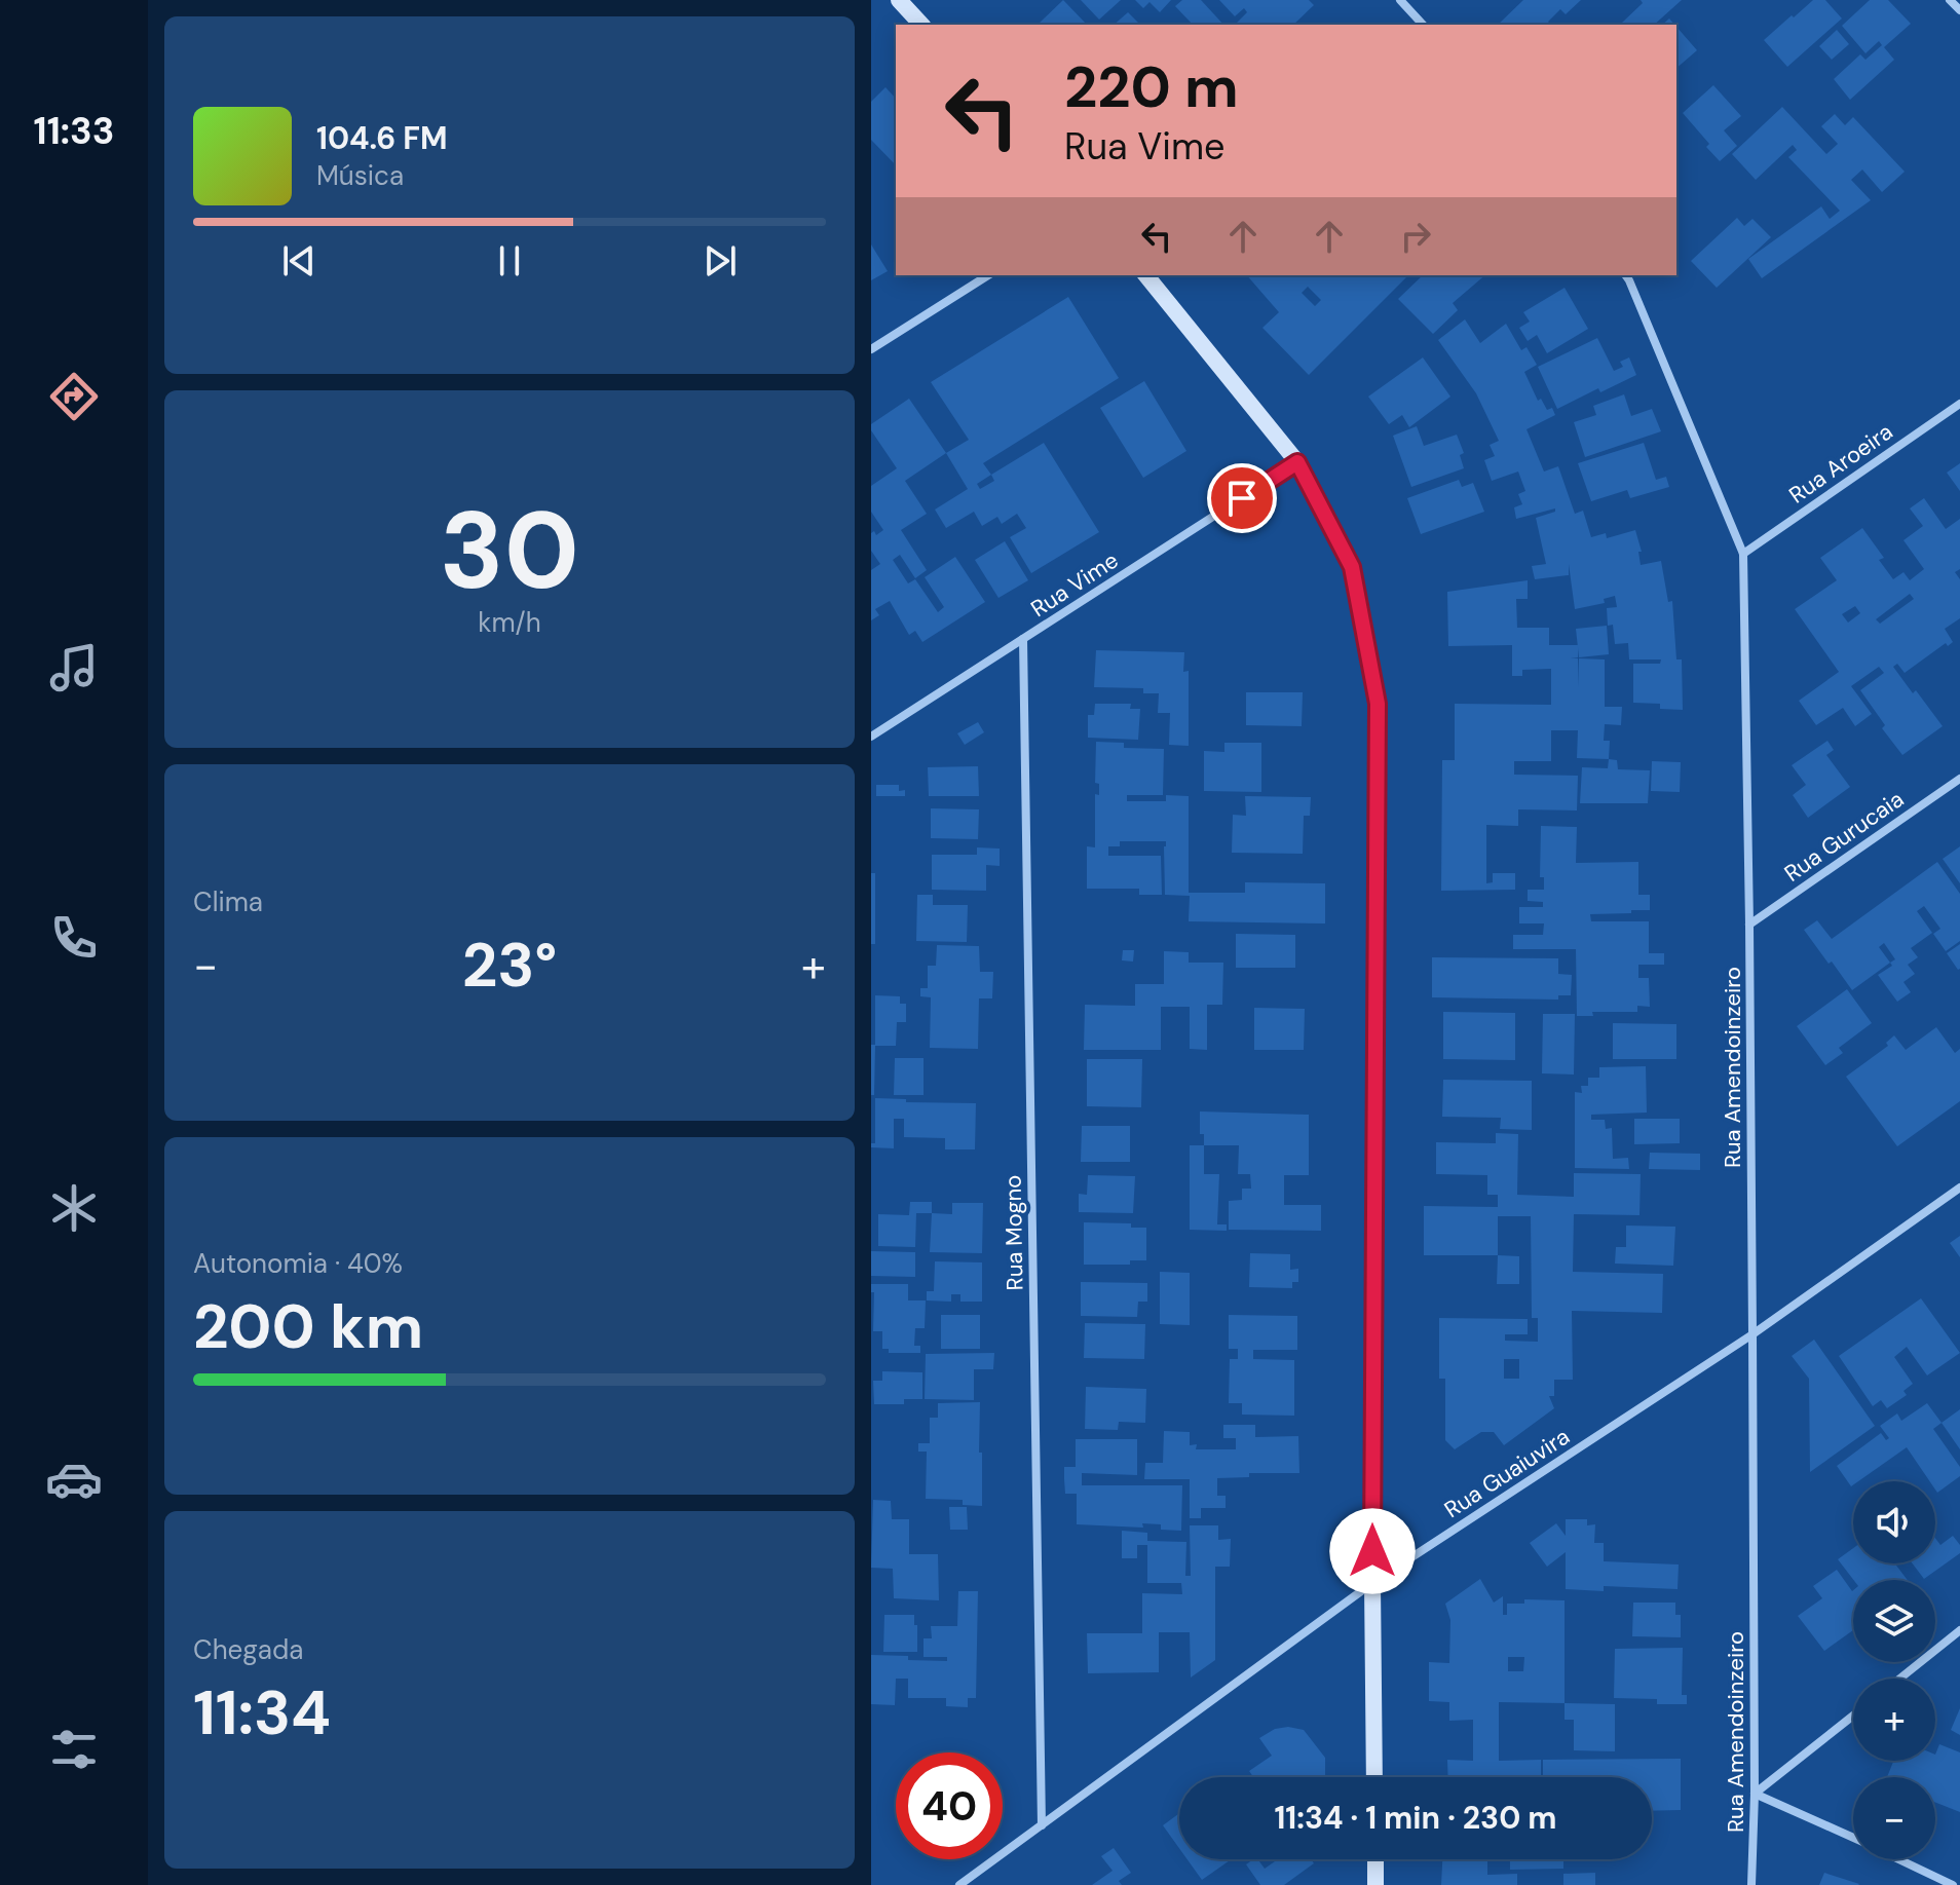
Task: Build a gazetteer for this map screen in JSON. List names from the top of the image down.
{
  "streets": {
    "street": [
      "Rua Aroeira",
      "Rua Vime",
      "Rua Gurucaia",
      "Rua Amendoinzeiro",
      "Rua Mogno",
      "Rua Guaiuvira"
    ]
  },
  "crossings": [
    ["Rua Aroeira", "Rua Amendoinzeiro"],
    ["Rua Vime", "Rua Mogno"],
    ["Rua Gurucaia", "Rua Amendoinzeiro"],
    ["Rua Amendoinzeiro", "Rua Guaiuvira"],
    ["Rua Mogno", "Rua Guaiuvira"]
  ],
  "page": {
    "tabs": "11:33",
    "turn": ["220 m", "Rua Vime"],
    "song": ["104.6 FM", "Música"],
    "tile": [
      ["30", "km/h"],
      "Clima",
      ["Autonomia · 40%", "200 km"],
      ["Chegada", "11:34"]
    ],
    "heat": ["−", "23°", "+"],
    "map_buttons": ["+", "−"],
    "limit": "40",
    "trip": "11:34 · 1 min · 230 m"
  }
}
